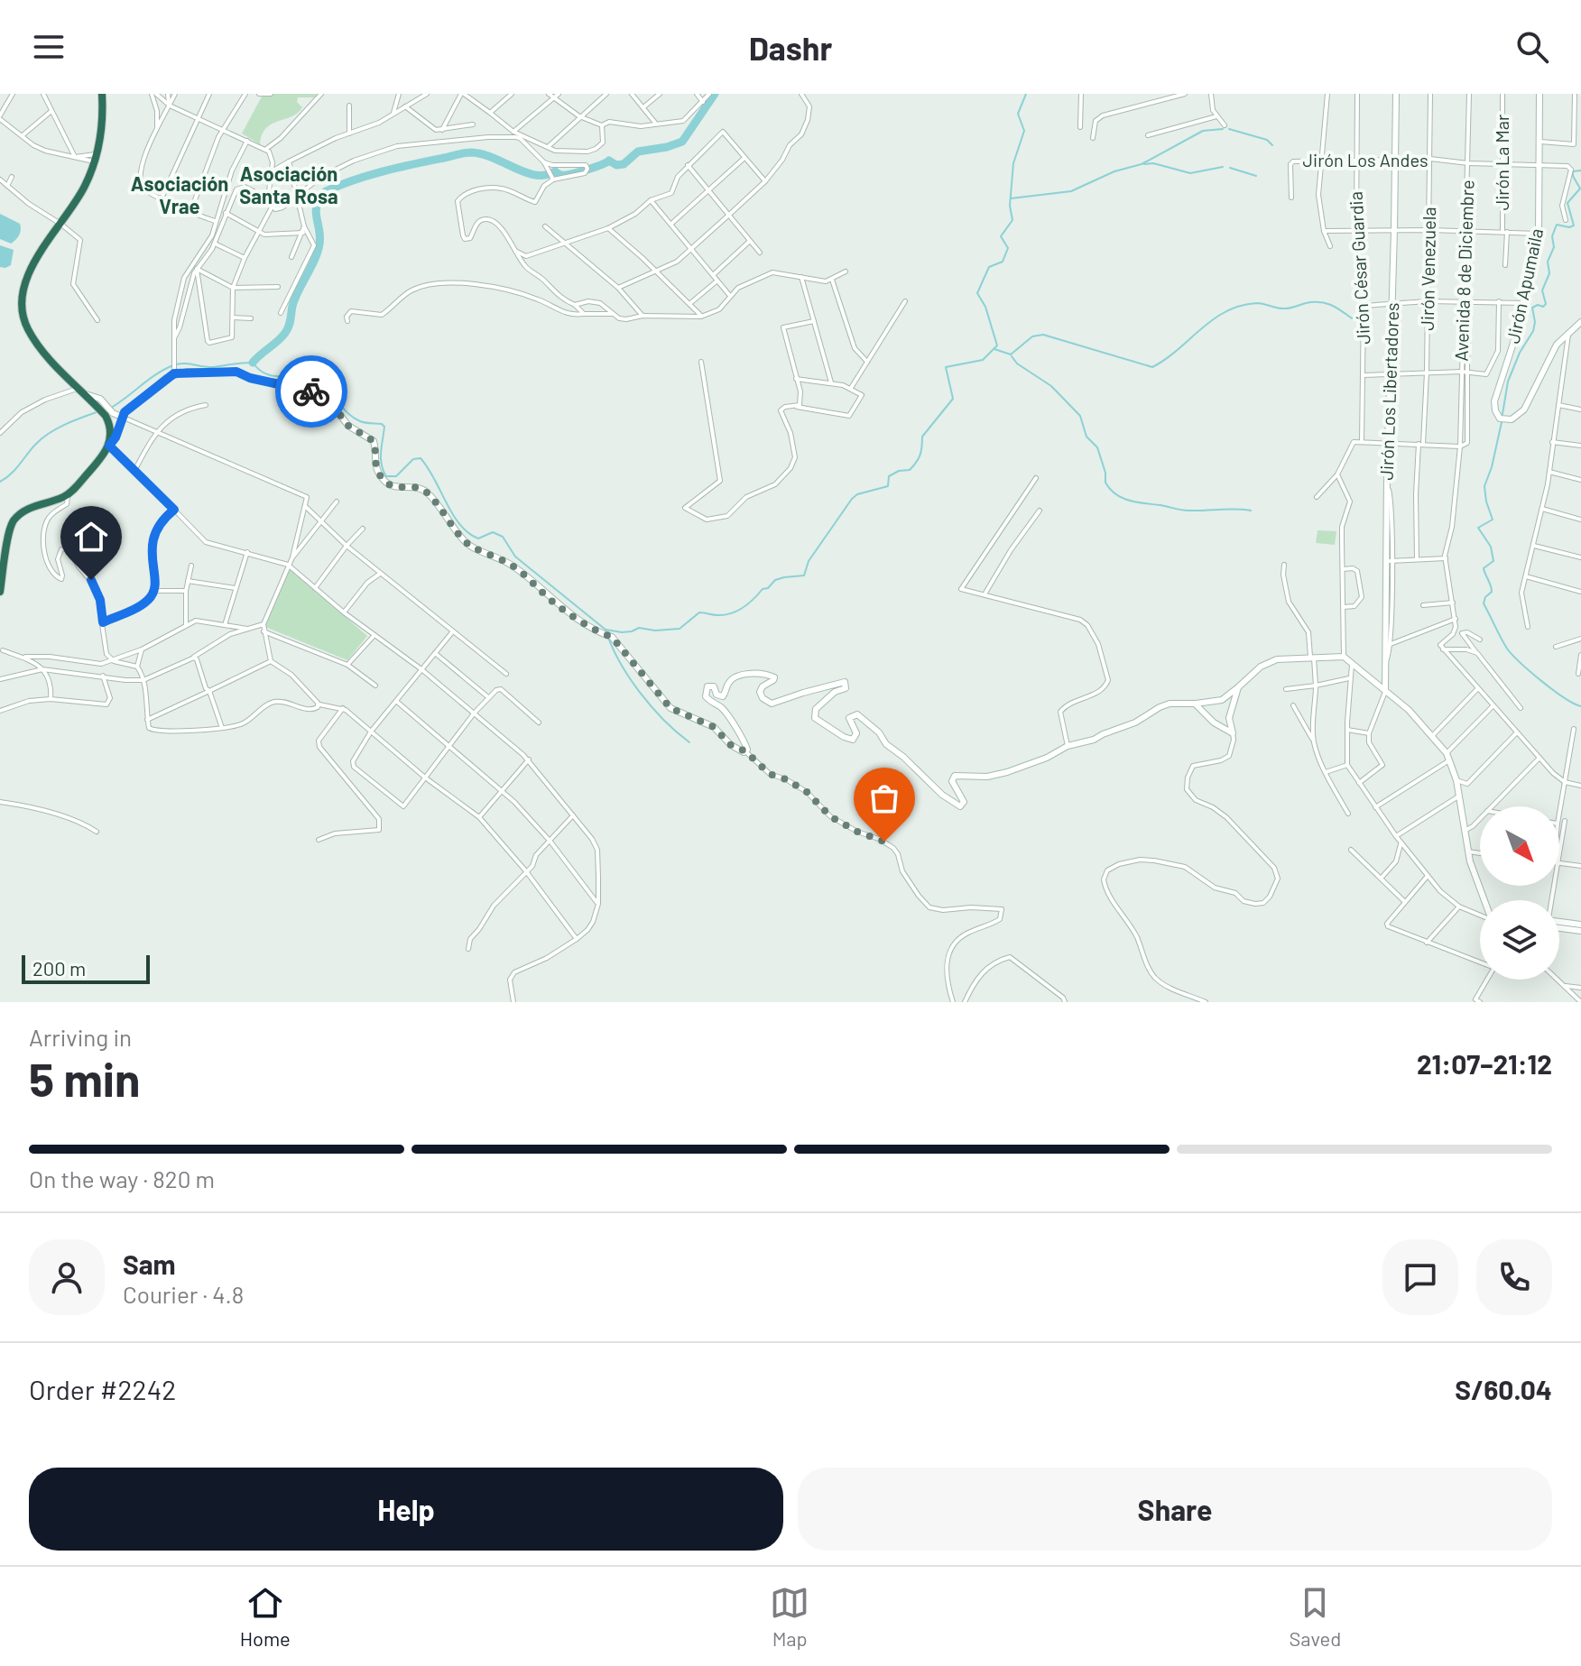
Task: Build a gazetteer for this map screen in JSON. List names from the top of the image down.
{
  "streets": {
    "street": [
      "Jirón Los Andes",
      "Jirón La Mar",
      "Jirón César Guardia",
      "Jirón Venezuela",
      "Avenida 8 de Diciembre",
      "Jirón Apumaila",
      "Jirón Los Libertadores"
    ]
  },
  "crossings": [
    ["Jirón Los Andes", "Jirón La Mar"],
    ["Jirón Los Andes", "Jirón César Guardia"],
    ["Jirón Los Andes", "Jirón Venezuela"],
    ["Jirón Los Andes", "Avenida 8 de Diciembre"],
    ["Jirón Los Andes", "Jirón Apumaila"],
    ["Jirón Los Andes", "Jirón Los Libertadores"]
  ],
  "districts": ["Asociación Santa Rosa", "Asociación Vrae"],
  "scale_bar": "200 m",
  "north": "bottom right",
  "page": {
    "header": "Dashr",
    "scale": "200 m",
    "heading": ["5 min", "Arriving in", "21:07–21:12"],
    "panel": [
      "Sam",
      "Courier · 4.8",
      "Order #2242",
      "S/60.04"
    ],
    "bar": "On the way · 820 m",
    "buttons": ["Help", "Share"],
    "tabs": ["Home", "Map", "Saved"]
  }
}
